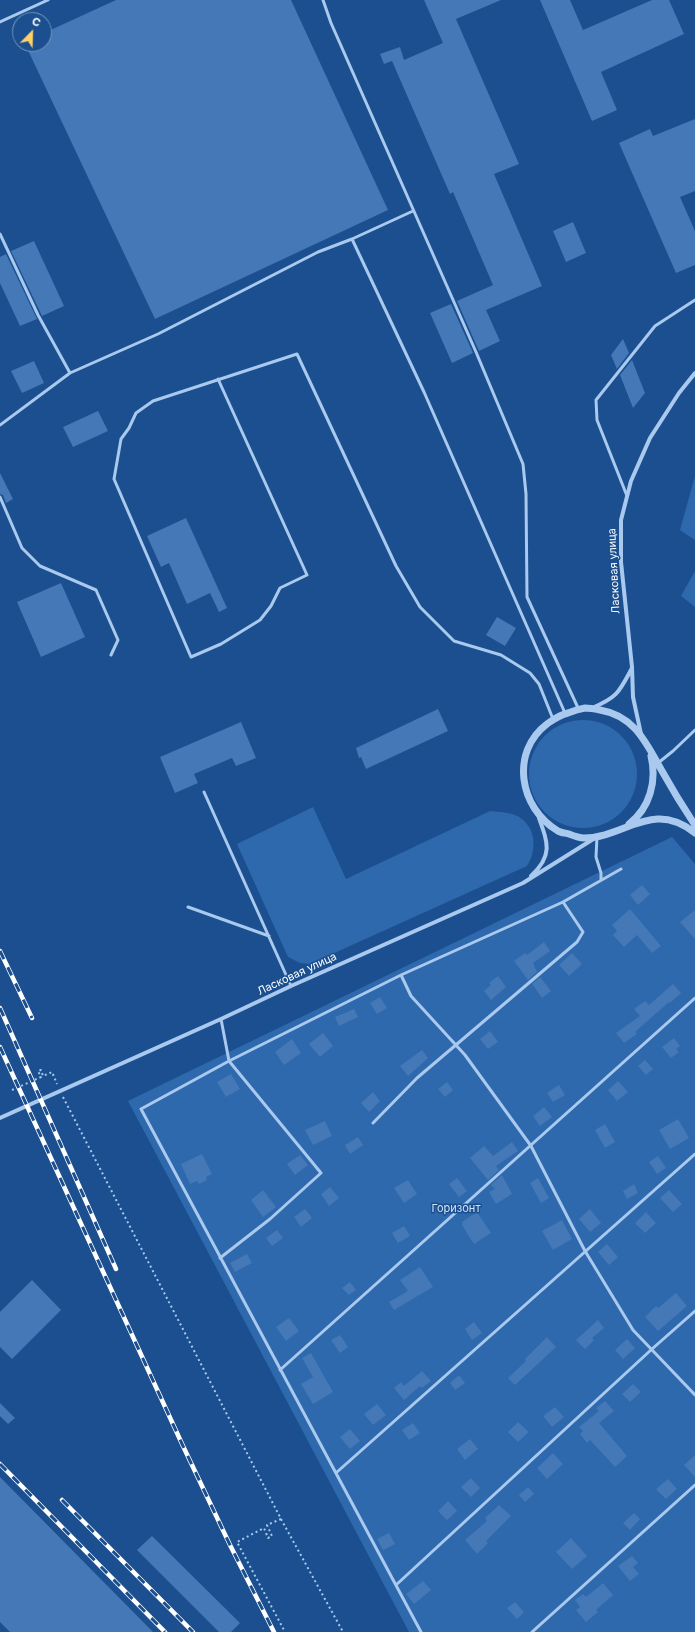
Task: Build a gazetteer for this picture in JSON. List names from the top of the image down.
{
  "streets": {
    "street": ["Ласковая улица"]
  },
  "parks": ["Горизонт"],
  "north": "top right"
}
